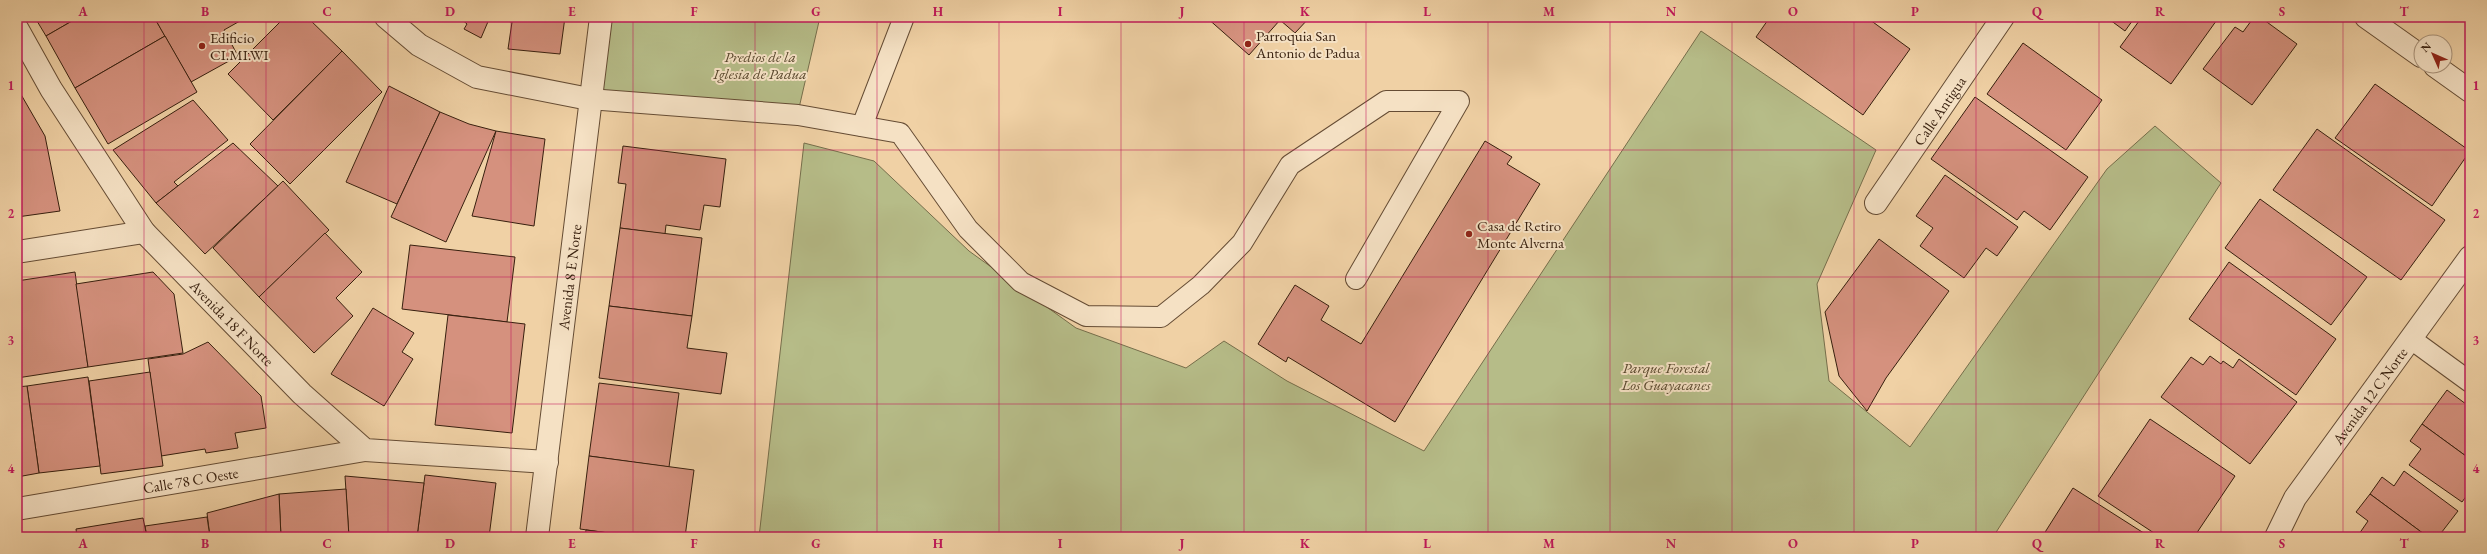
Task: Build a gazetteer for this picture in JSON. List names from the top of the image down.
{
  "streets": {
    "street": [
      "Calle Antigua",
      "Avenida 8 E Norte",
      "Avenida 18 F Norte",
      "Avenida 12 C Norte",
      "Calle 78 C Oeste"
    ]
  },
  "crossings": [
    ["Avenida 18 F Norte", "Calle 78 C Oeste"]
  ],
  "parks": ["Predios de la Iglesia de Padua", "Parque Forestal Los Guayacanes"],
  "places": ["Parroquia San Antonio de Padua", "Edificio CI.MI.WI", "Casa de Retiro Monte Alverna"],
  "north": "top left",
  "grid": {
    "columns": [
      "A",
      "B",
      "C",
      "D",
      "E",
      "F",
      "G",
      "H",
      "I",
      "J",
      "K",
      "L",
      "M",
      "N",
      "O",
      "P",
      "Q",
      "R",
      "S",
      "T"
    ],
    "rows": [
      "1",
      "2",
      "3",
      "4"
    ]
  }
}
